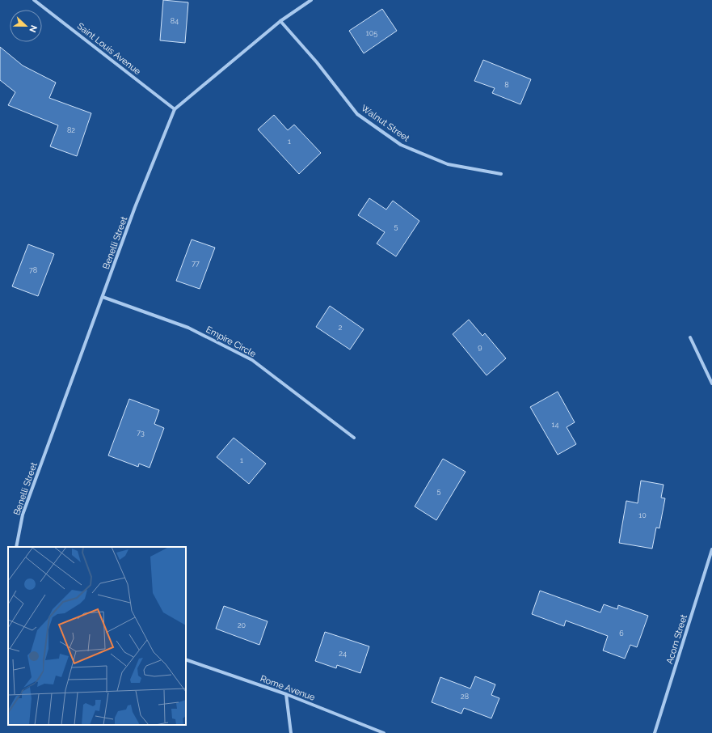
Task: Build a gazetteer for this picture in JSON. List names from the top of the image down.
{
  "streets": {
    "street": [
      "Saint Louis Avenue",
      "Walnut Street",
      "Benelli Street",
      "Empire Circle",
      "Acorn Street",
      "Rome Avenue"
    ]
  },
  "crossings": [
    ["Saint Louis Avenue", "Benelli Street"],
    ["Walnut Street", "Benelli Street"],
    ["Benelli Street", "Empire Circle"]
  ],
  "house_numbers": [
    "84",
    "105",
    "8",
    "82",
    "1",
    "5",
    "77",
    "78",
    "2",
    "9",
    "14",
    "73",
    "1",
    "5",
    "10",
    "20",
    "6",
    "24",
    "28"
  ],
  "north": "right"
}
